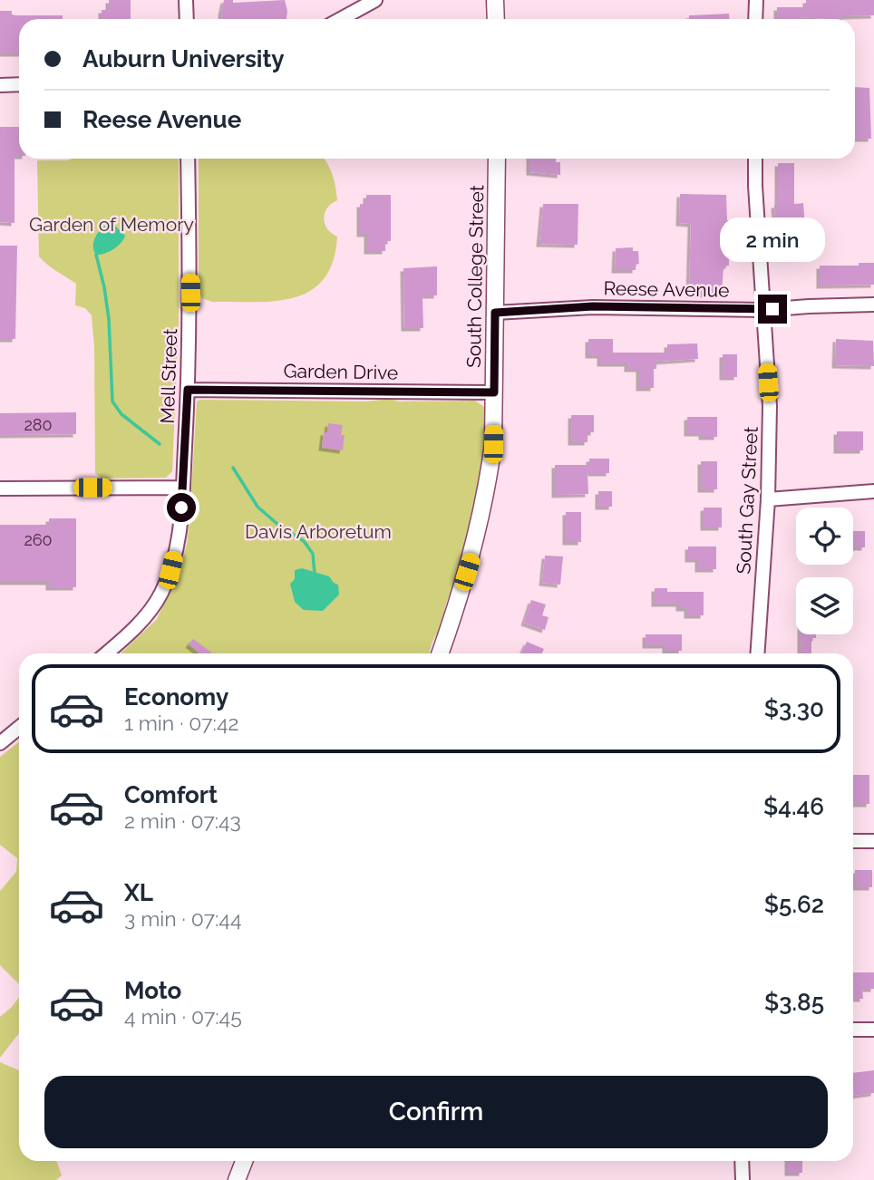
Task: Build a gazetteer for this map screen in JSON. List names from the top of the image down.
{
  "streets": {
    "main road": ["South College Street"],
    "street": [
      "Reese Avenue",
      "Garden Drive",
      "Mell Street",
      "South Gay Street"
    ]
  },
  "crossings": [
    ["South College Street", "Reese Avenue"],
    ["South College Street", "Garden Drive"],
    ["Reese Avenue", "South Gay Street"],
    ["Garden Drive", "Mell Street"]
  ],
  "parks": ["Garden of Memory", "Davis Arboretum"],
  "house_numbers": ["280", "260"],
  "page": {
    "banner": ["Auburn University", "Reese Avenue"],
    "bubble": "2 min",
    "list": [
      {
        "name": "Economy",
        "note": "1 min · 07:42",
        "value": "$3.30"
      },
      {
        "name": "Comfort",
        "note": "2 min · 07:43",
        "value": "$4.46"
      },
      {
        "name": "XL",
        "note": "3 min · 07:44",
        "value": "$5.62"
      },
      {
        "name": "Moto",
        "note": "4 min · 07:45",
        "value": "$3.85"
      }
    ],
    "buttons": "Confirm"
  }
}
